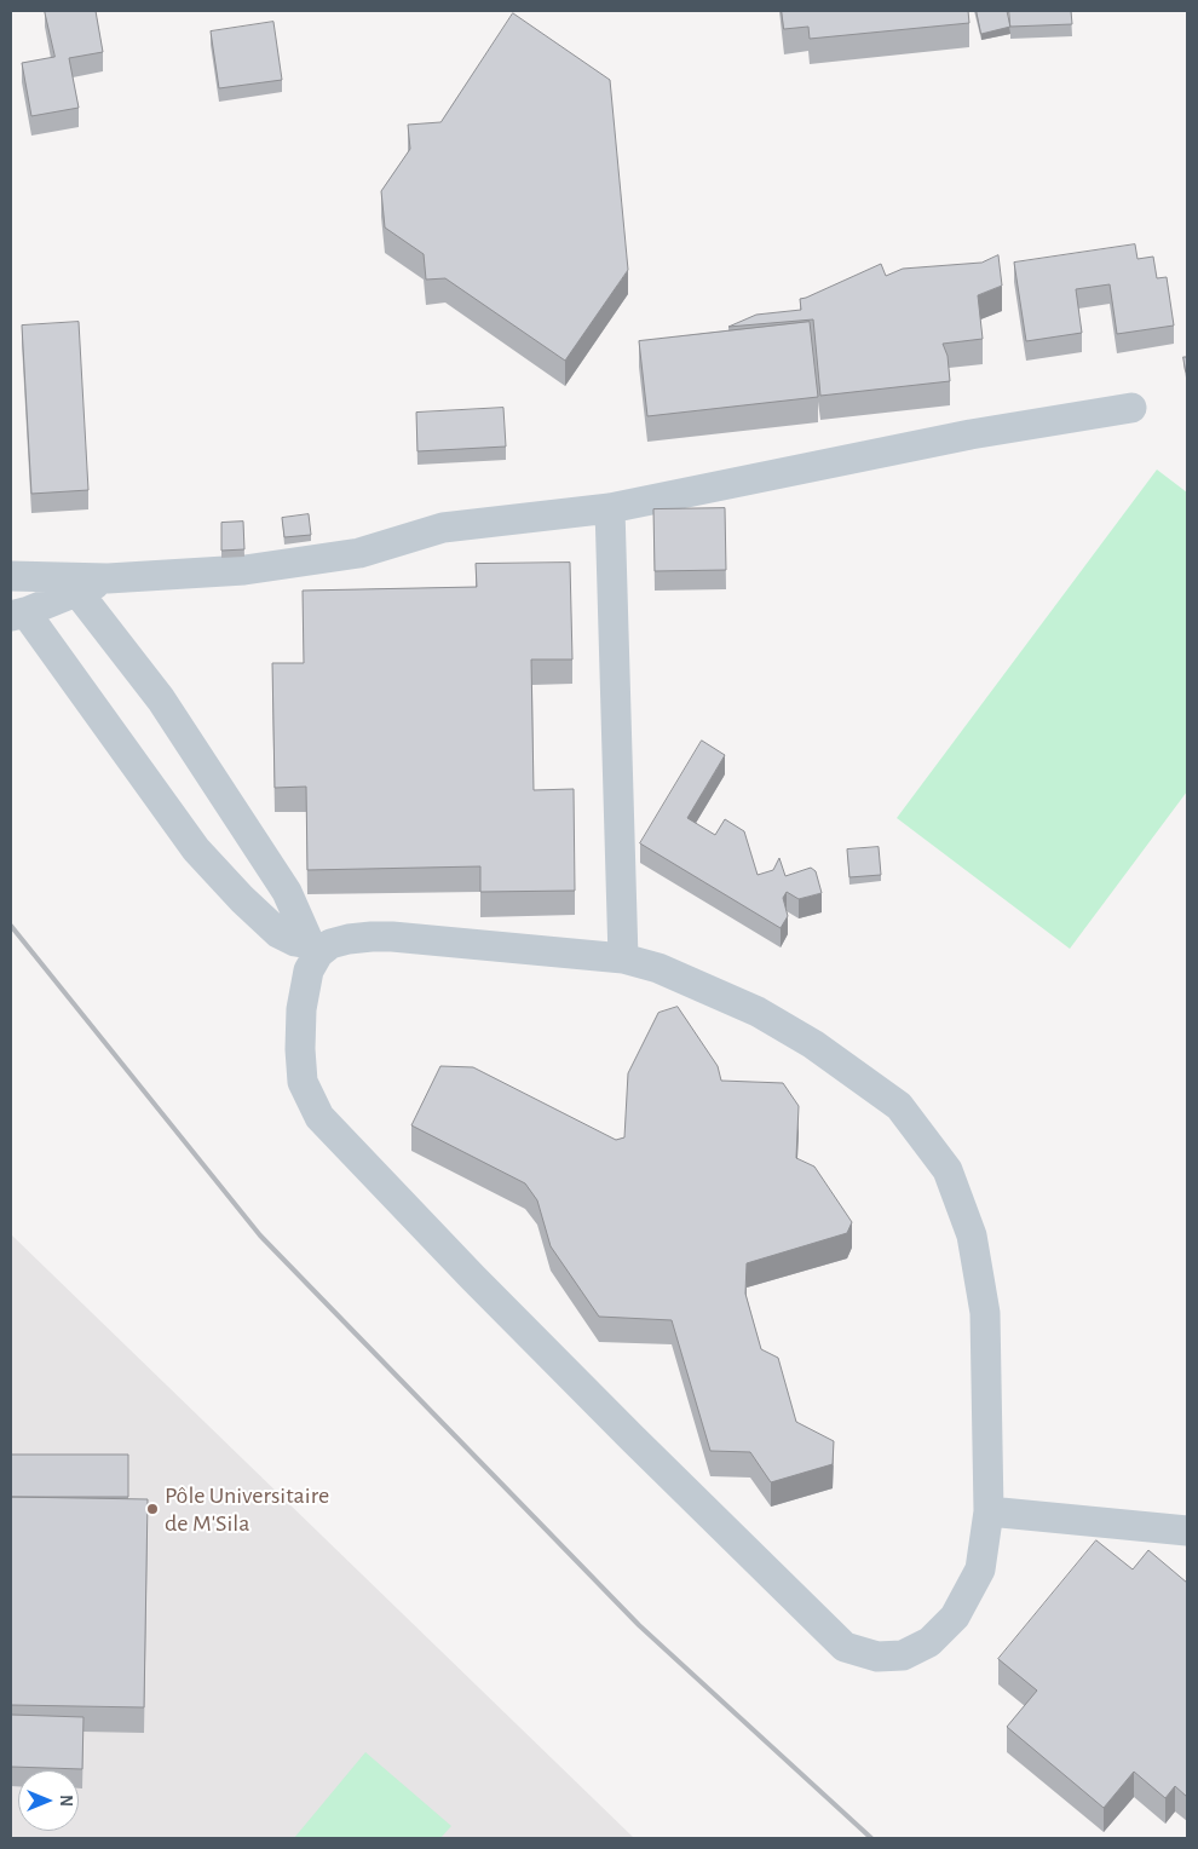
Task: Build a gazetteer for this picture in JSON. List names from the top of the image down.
{
  "places": ["Pôle Universitaire de M'Sila"],
  "north": "right"
}
